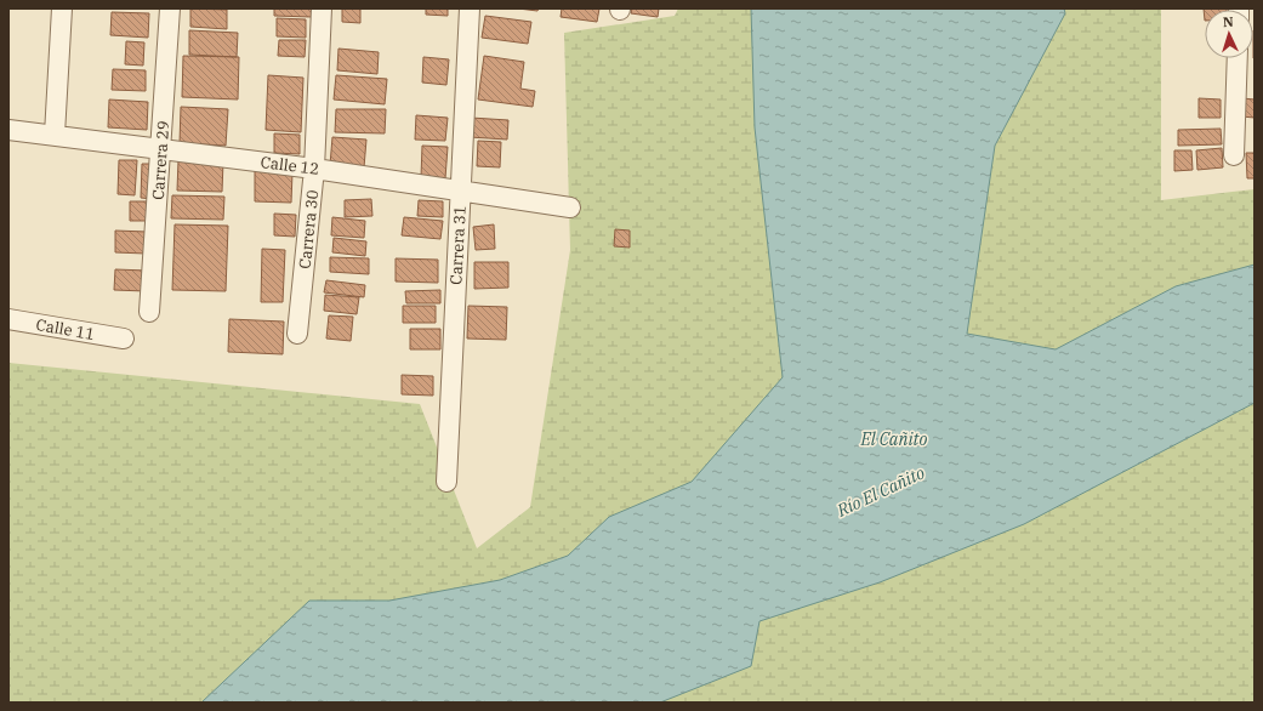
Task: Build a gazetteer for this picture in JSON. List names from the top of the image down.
{
  "streets": {
    "street": [
      "Carrera 29",
      "Calle 12",
      "Carrera 30",
      "Carrera 31",
      "Calle 11"
    ]
  },
  "crossings": [
    ["Carrera 29", "Calle 12"],
    ["Calle 12", "Carrera 30"],
    ["Calle 12", "Carrera 31"]
  ],
  "water": ["El Cañito", "Río El Cañito"],
  "north": "top"
}
